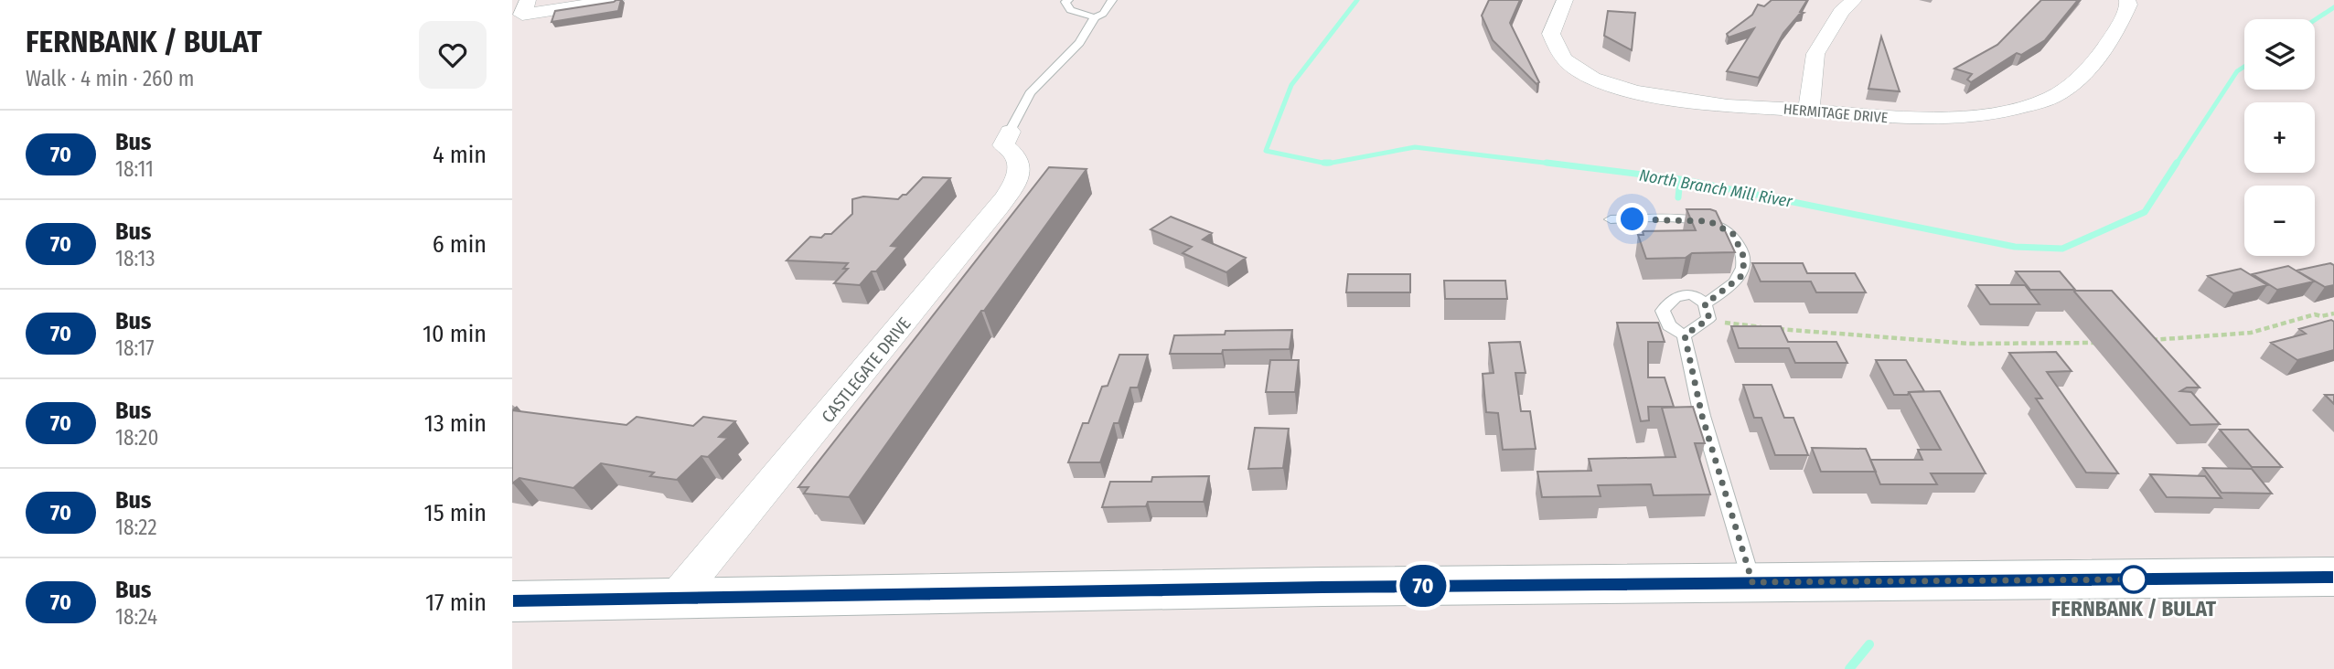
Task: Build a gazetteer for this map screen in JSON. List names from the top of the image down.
{
  "streets": {
    "street": ["HERMITAGE DRIVE", "CASTLEGATE DRIVE"]
  },
  "water": ["North Branch Mill River"],
  "places": ["FERNBANK / BULAT"],
  "lines": ["bus line 70"],
  "page": {
    "heading": ["FERNBANK / BULAT", "Walk · 4 min · 260 m"],
    "on_map": "70",
    "map_buttons": ["+", "−"],
    "list": [
      {
        "mark": "70",
        "name": "Bus",
        "note": "18:11",
        "value": "4 min"
      },
      {
        "mark": "70",
        "name": "Bus",
        "note": "18:13",
        "value": "6 min"
      },
      {
        "mark": "70",
        "name": "Bus",
        "note": "18:17",
        "value": "10 min"
      },
      {
        "mark": "70",
        "name": "Bus",
        "note": "18:20",
        "value": "13 min"
      },
      {
        "mark": "70",
        "name": "Bus",
        "note": "18:22",
        "value": "15 min"
      },
      {
        "mark": "70",
        "name": "Bus",
        "note": "18:24",
        "value": "17 min"
      }
    ]
  }
}
